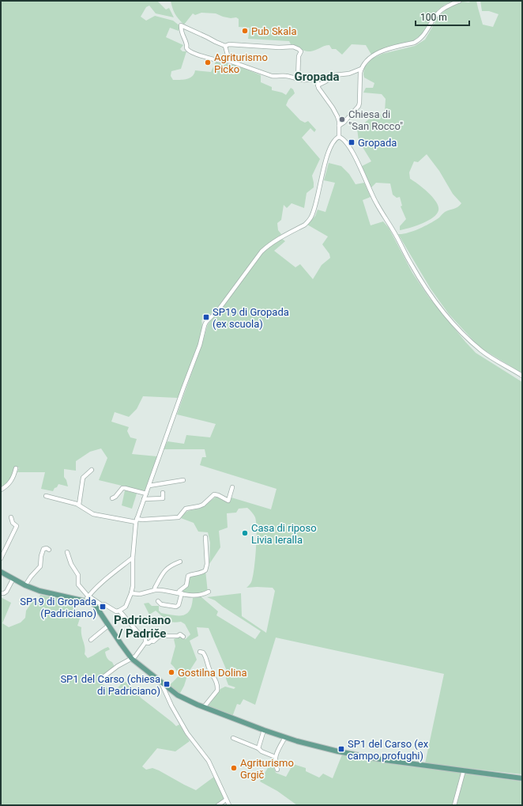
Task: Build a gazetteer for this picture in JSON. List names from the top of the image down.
{
  "districts": ["Gropada", "Padriciano / Padriče"],
  "places": {
    "other": [
      "Pub Skala",
      "Agriturismo Picko",
      "Chiesa di \"San Rocco\"",
      "Casa di riposo Livia Ieralla",
      "Gostilna Dolina",
      "Agriturismo Grgič"
    ],
    "transit": [
      "Gropada",
      "SP19 di Gropada (ex scuola)",
      "SP19 di Gropada (Padriciano)",
      "SP1 del Carso (chiesa di Padriciano)",
      "SP1 del Carso (ex campo profughi)"
    ]
  },
  "scale_bar": "100 m"
}
